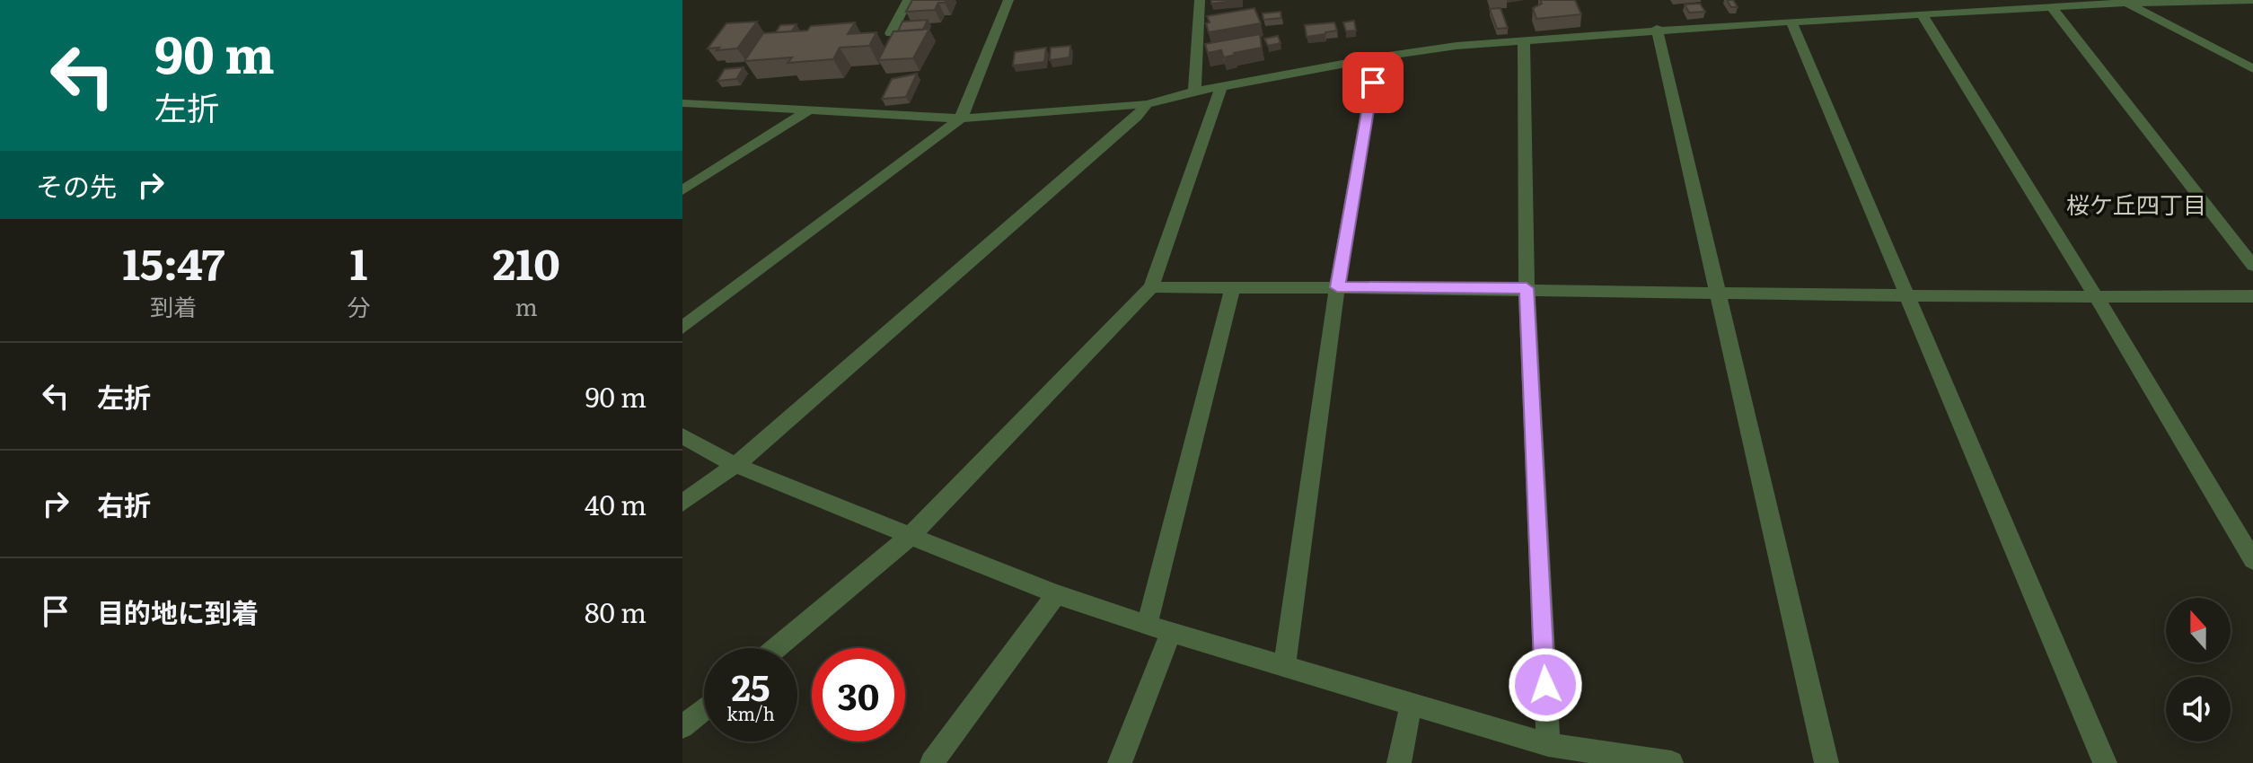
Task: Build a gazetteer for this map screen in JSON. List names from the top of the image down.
{
  "districts": ["桜ケ丘四丁目"],
  "north": "top",
  "page": {
    "turn": ["90 m", "左折"],
    "then": "その先",
    "eta": [
      "15:47",
      "到着",
      "1",
      "分",
      "210",
      "m"
    ],
    "list": [
      {
        "name": "左折",
        "value": "90 m"
      },
      {
        "name": "右折",
        "value": "40 m"
      },
      {
        "name": "目的地に到着",
        "value": "80 m"
      }
    ],
    "speed": "25 km/h",
    "limit": "30"
  }
}
